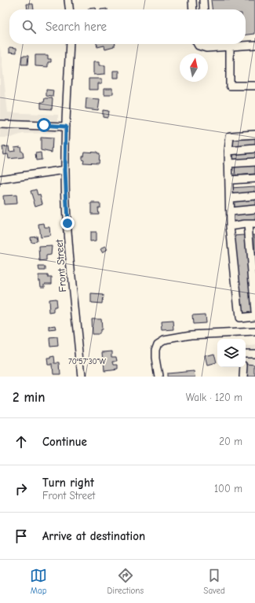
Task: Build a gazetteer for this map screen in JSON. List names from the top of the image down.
{
  "streets": {
    "street": ["Front Street"]
  },
  "north": "top",
  "page": {
    "search": "Search here",
    "heading": ["2 min", "Walk · 120 m"],
    "list": [
      ["Continue", "20 m"],
      ["Turn right", "Front Street", "100 m"],
      "Arrive at destination"
    ],
    "nav": ["Map", "Directions", "Saved"]
  },
  "coordinates": ["70°57'30\"W"]
}
